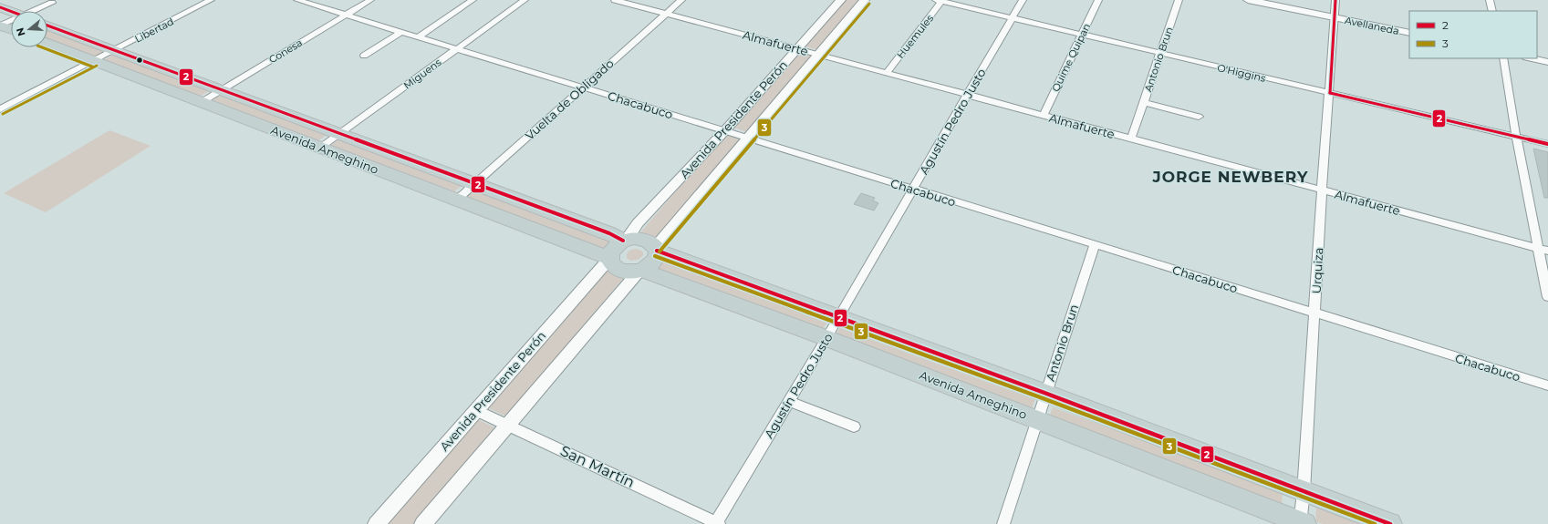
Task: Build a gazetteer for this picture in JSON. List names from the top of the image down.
{
  "streets": {
    "highway": ["Avenida Ameghino"],
    "street": [
      "Avellaneda",
      "Libertad",
      "Huemules",
      "Almafuerte",
      "Conesa",
      "Quime Quipan",
      "Antonio Brun",
      "O'Higgins",
      "Miguens",
      "Vuelta de Obligado",
      "Chacabuco",
      "Avenida Presidente Perón",
      "Agustín Pedro Justo",
      "Urquiza",
      "San Martín"
    ]
  },
  "crossings": [
    ["Avellaneda", "Urquiza"],
    ["Libertad", "Avenida Ameghino"],
    ["Huemules", "Almafuerte"],
    ["Huemules", "O'Higgins"],
    ["Almafuerte", "Quime Quipan"],
    ["Almafuerte", "Antonio Brun"],
    ["Almafuerte", "Vuelta de Obligado"],
    ["Almafuerte", "Avenida Presidente Perón"],
    ["Almafuerte", "Agustín Pedro Justo"],
    ["Almafuerte", "Urquiza"],
    ["Conesa", "Chacabuco"],
    ["Conesa", "Avenida Ameghino"],
    ["Quime Quipan", "O'Higgins"],
    ["Antonio Brun", "O'Higgins"],
    ["Antonio Brun", "Chacabuco"],
    ["Antonio Brun", "Avenida Ameghino"],
    ["O'Higgins", "Agustín Pedro Justo"],
    ["O'Higgins", "Urquiza"],
    ["Miguens", "Chacabuco"],
    ["Miguens", "Avenida Ameghino"],
    ["Vuelta de Obligado", "Chacabuco"],
    ["Vuelta de Obligado", "Avenida Ameghino"],
    ["Chacabuco", "Avenida Presidente Perón"],
    ["Chacabuco", "Agustín Pedro Justo"],
    ["Chacabuco", "Urquiza"],
    ["Avenida Presidente Perón", "Avenida Ameghino"],
    ["Avenida Presidente Perón", "San Martín"],
    ["Agustín Pedro Justo", "Avenida Ameghino"],
    ["Agustín Pedro Justo", "San Martín"],
    ["Avenida Ameghino", "Urquiza"]
  ],
  "districts": ["JORGE NEWBERY"],
  "lines": ["transit line 2", "transit line 3"],
  "legend": ["2", "3"],
  "north": "left"
}
